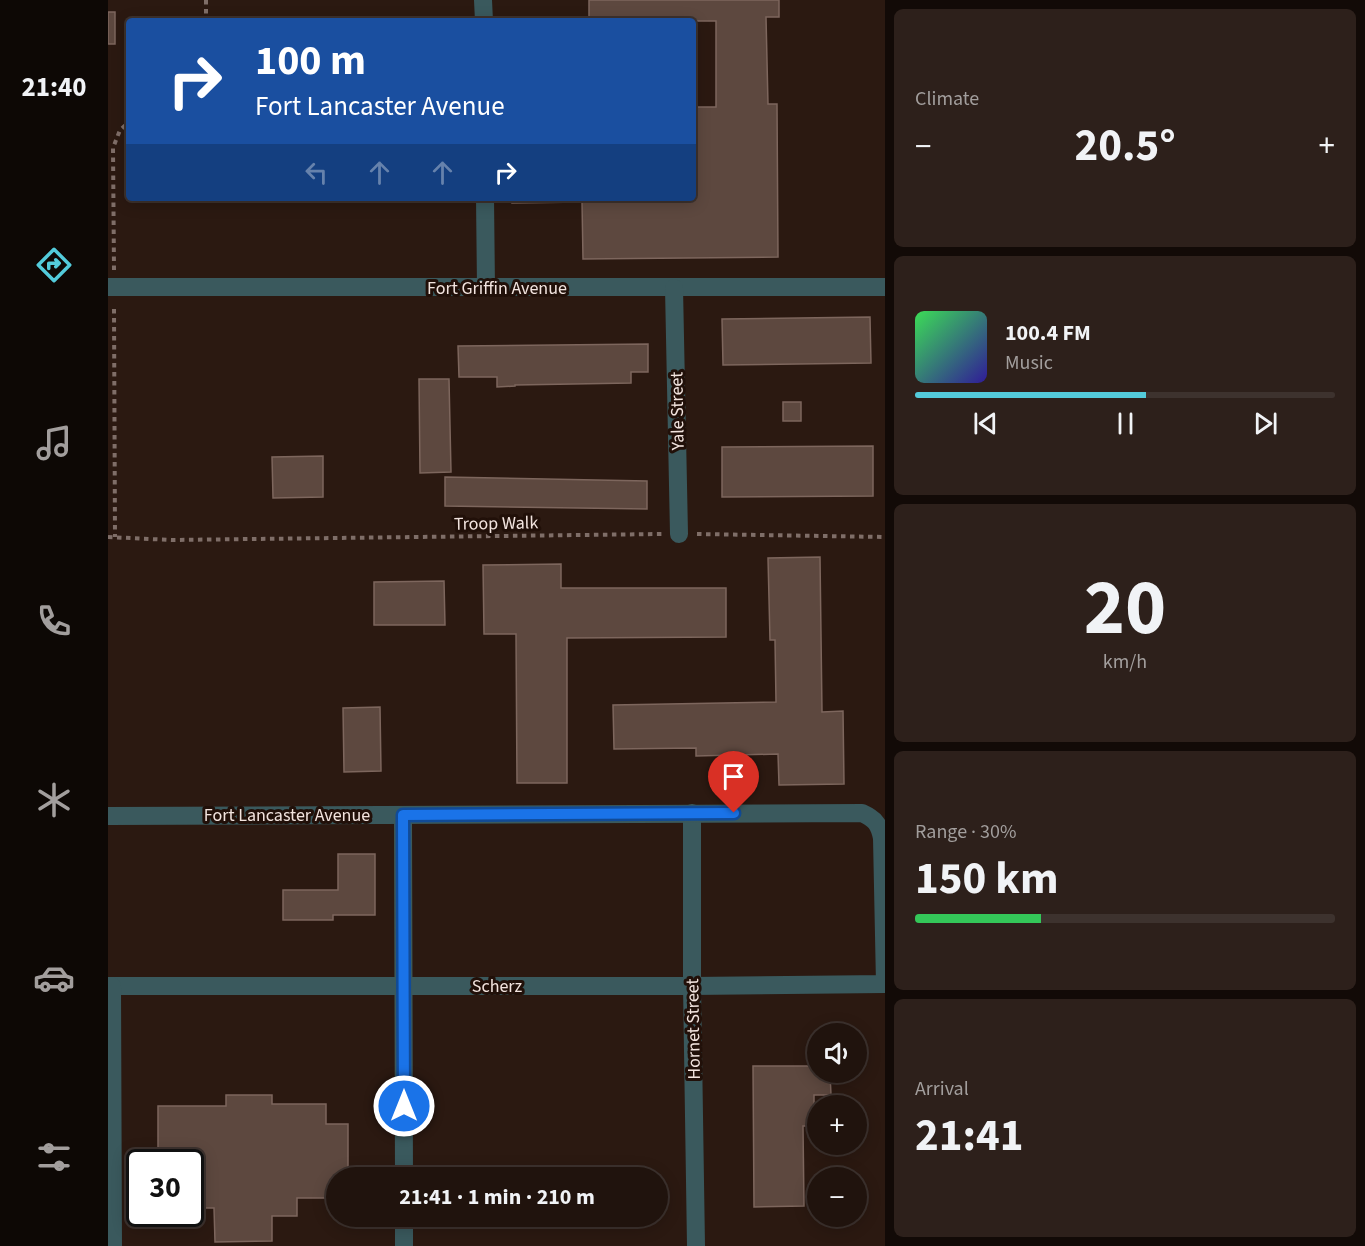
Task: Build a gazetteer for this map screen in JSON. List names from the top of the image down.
{
  "streets": {
    "street": [
      "Fort Griffin Avenue",
      "Yale Street",
      "Fort Lancaster Avenue",
      "Scherz",
      "Hornet Street"
    ],
    "path": ["Troop Walk"]
  },
  "crossings": [
    ["Fort Griffin Avenue", "Yale Street"],
    ["Yale Street", "Troop Walk"],
    ["Fort Lancaster Avenue", "Scherz"],
    ["Fort Lancaster Avenue", "Hornet Street"],
    ["Scherz", "Hornet Street"]
  ],
  "page": {
    "tabs": "21:40",
    "tile": [
      "Climate",
      ["20", "km/h"],
      ["Range · 30%", "150 km"],
      ["Arrival", "21:41"]
    ],
    "turn": ["100 m", "Fort Lancaster Avenue"],
    "heat": ["−", "20.5°", "+"],
    "song": ["100.4 FM", "Music"],
    "map_buttons": ["+", "−"],
    "limit": "30",
    "trip": "21:41 · 1 min · 210 m"
  }
}
